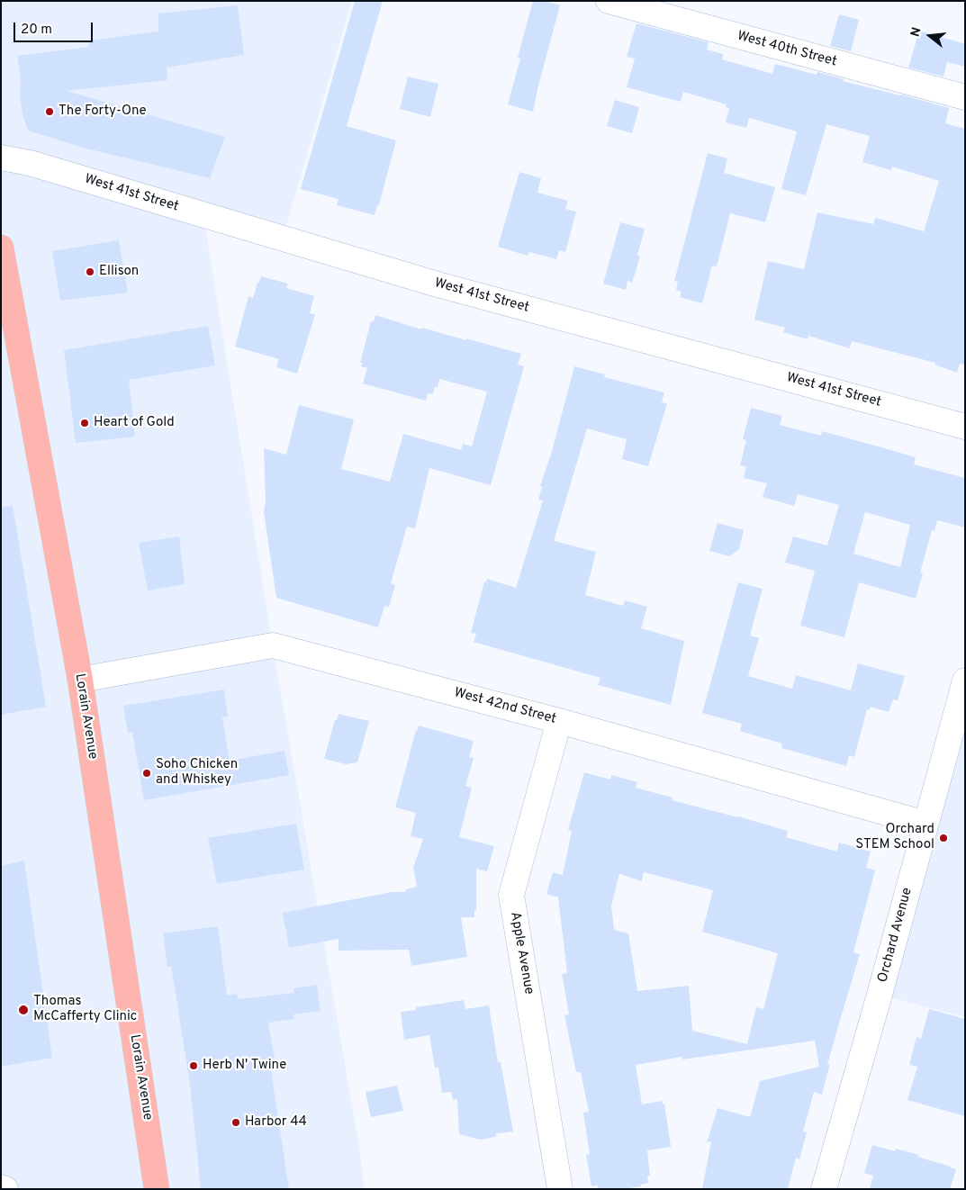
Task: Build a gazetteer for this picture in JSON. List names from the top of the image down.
{
  "streets": {
    "main road": ["Lorain Avenue"],
    "street": [
      "West 40th Street",
      "West 41st Street",
      "West 42nd Street",
      "Orchard Avenue",
      "Apple Avenue"
    ]
  },
  "crossings": [
    ["West 42nd Street", "Lorain Avenue"],
    ["West 42nd Street", "Orchard Avenue"],
    ["West 42nd Street", "Apple Avenue"]
  ],
  "places": [
    "The Forty-One",
    "Ellison",
    "Heart of Gold",
    "Soho Chicken and Whiskey",
    "Orchard STEM School",
    "Thomas McCafferty Clinic",
    "Herb N' Twine",
    "Harbor 44"
  ],
  "scale_bar": "20 m",
  "north": "left"
}
